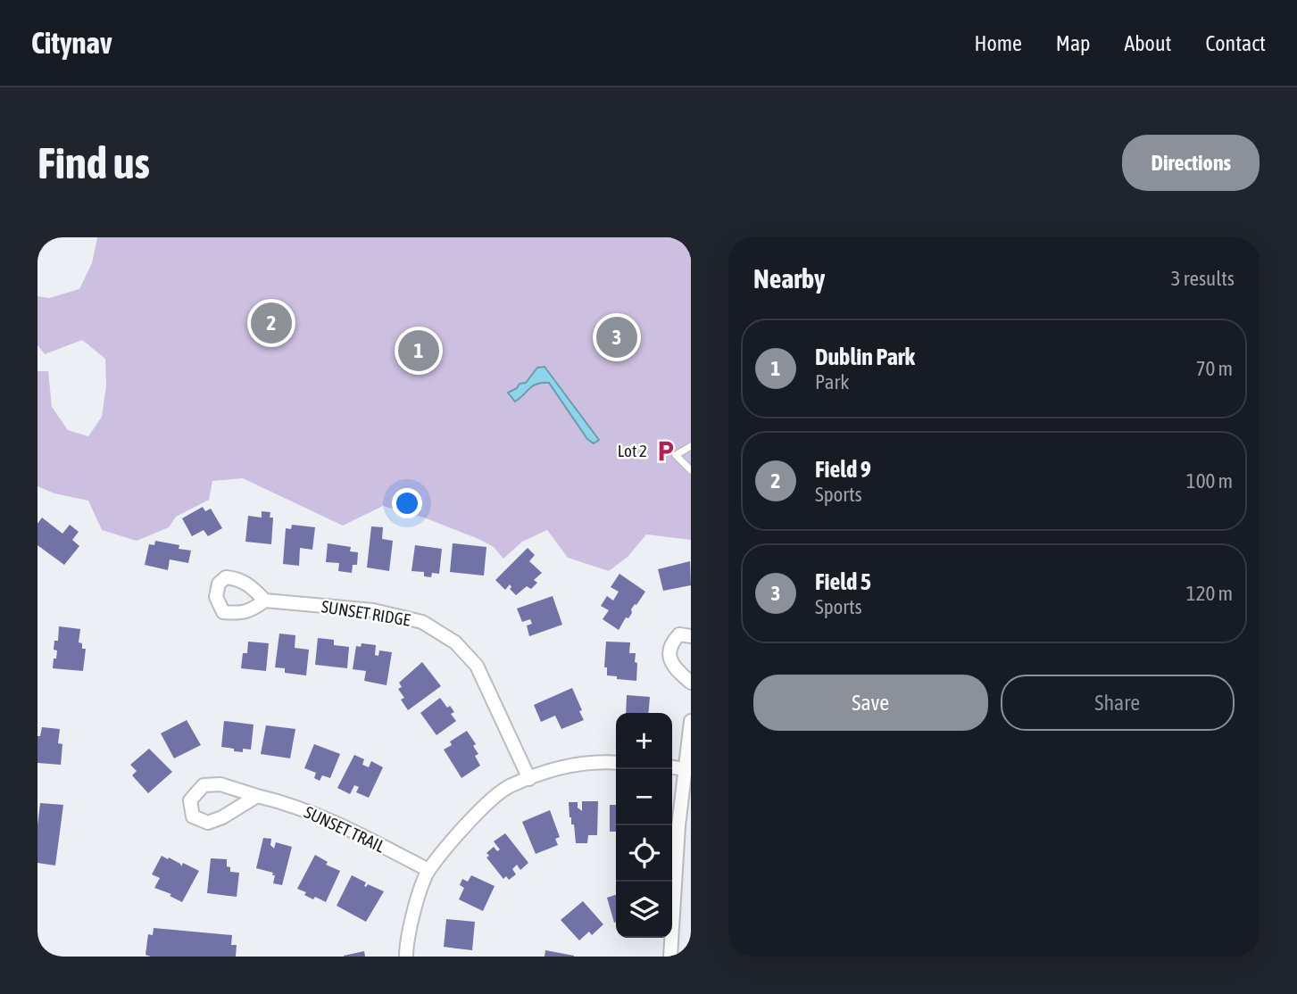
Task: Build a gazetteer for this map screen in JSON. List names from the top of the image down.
{
  "streets": {
    "street": ["SUNSET RIDGE", "SUNSET TRAIL"]
  },
  "places": {
    "parking": ["Lot 2"]
  },
  "page": {
    "header": "Citynav",
    "nav": [
      "Home",
      "Map",
      "About",
      "Contact"
    ],
    "buttons": [
      "Directions",
      ["Save", "Share"]
    ],
    "title": "Find us",
    "heading": ["Nearby", "3 results"],
    "pins": ["2", "3", "1"],
    "list": [
      {
        "mark": "1",
        "name": "Dublin Park",
        "note": "Park",
        "value": "70 m"
      },
      {
        "mark": "2",
        "name": "Field 9",
        "note": "Sports",
        "value": "100 m"
      },
      {
        "mark": "3",
        "name": "Field 5",
        "note": "Sports",
        "value": "120 m"
      }
    ],
    "map_buttons": ["+", "−"]
  }
}
